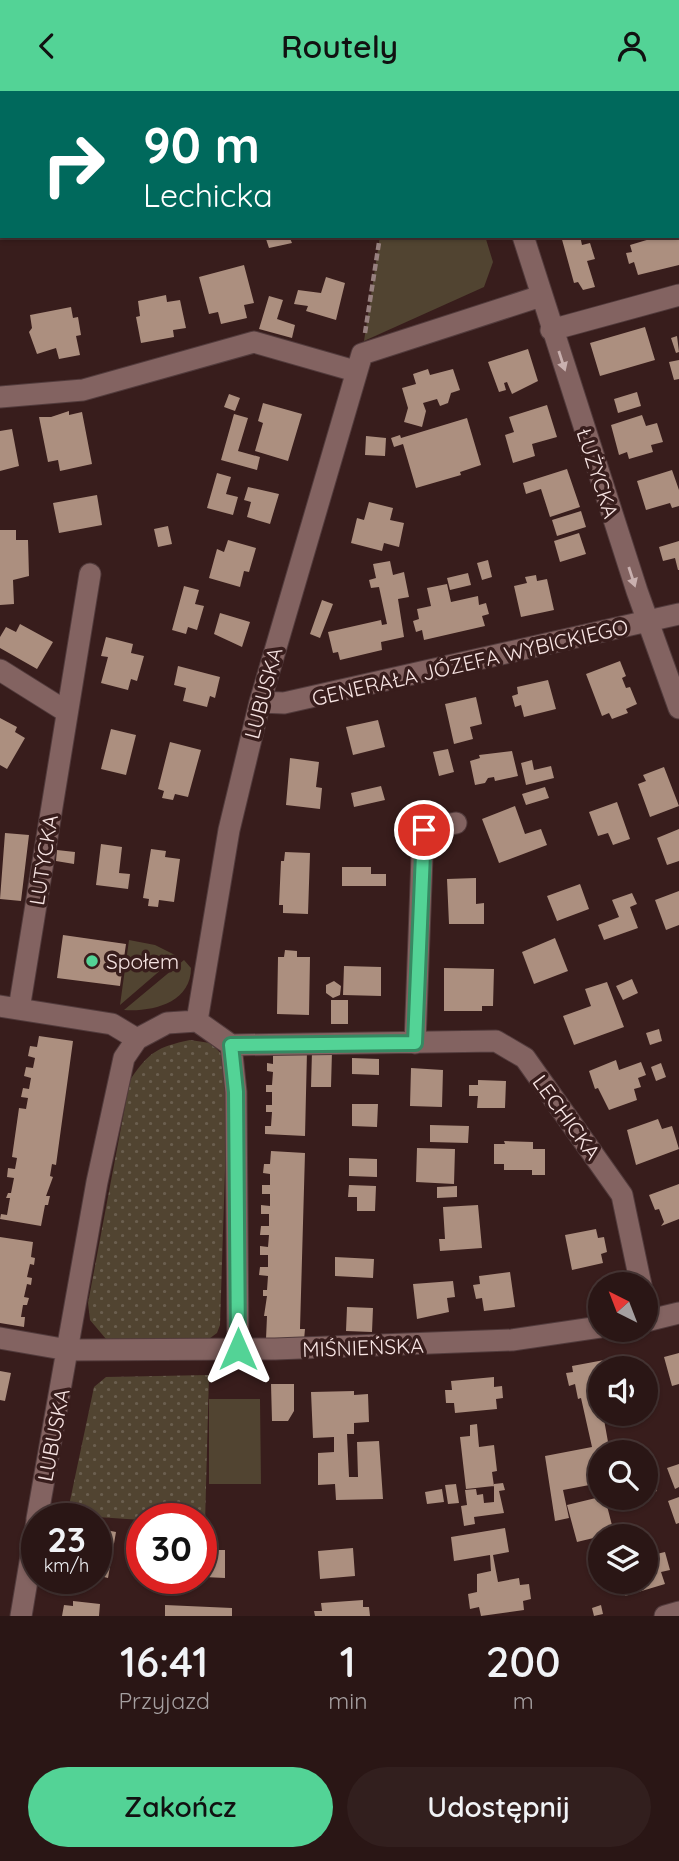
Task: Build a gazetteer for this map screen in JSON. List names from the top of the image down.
{
  "streets": {
    "street": [
      "ŁUŻYCKA",
      "GENERAŁA JÓZEFA WYBICKIEGO",
      "LUBUSKA",
      "LUTYCKA",
      "LECHICKA",
      "MIŚNIEŃSKA"
    ]
  },
  "crossings": [
    ["ŁUŻYCKA", "GENERAŁA JÓZEFA WYBICKIEGO"],
    ["GENERAŁA JÓZEFA WYBICKIEGO", "LUBUSKA"],
    ["LUBUSKA", "MIŚNIEŃSKA"]
  ],
  "one_way": ["ŁUŻYCKA"],
  "places": ["Społem"],
  "north": "top left",
  "page": {
    "header": "Routely",
    "turn": ["90 m", "Lechicka"],
    "speed": "23 km/h",
    "limit": "30",
    "eta": [
      "16:41",
      "Przyjazd",
      "1",
      "min",
      "200",
      "m"
    ],
    "buttons": ["Zakończ", "Udostępnij"]
  }
}
